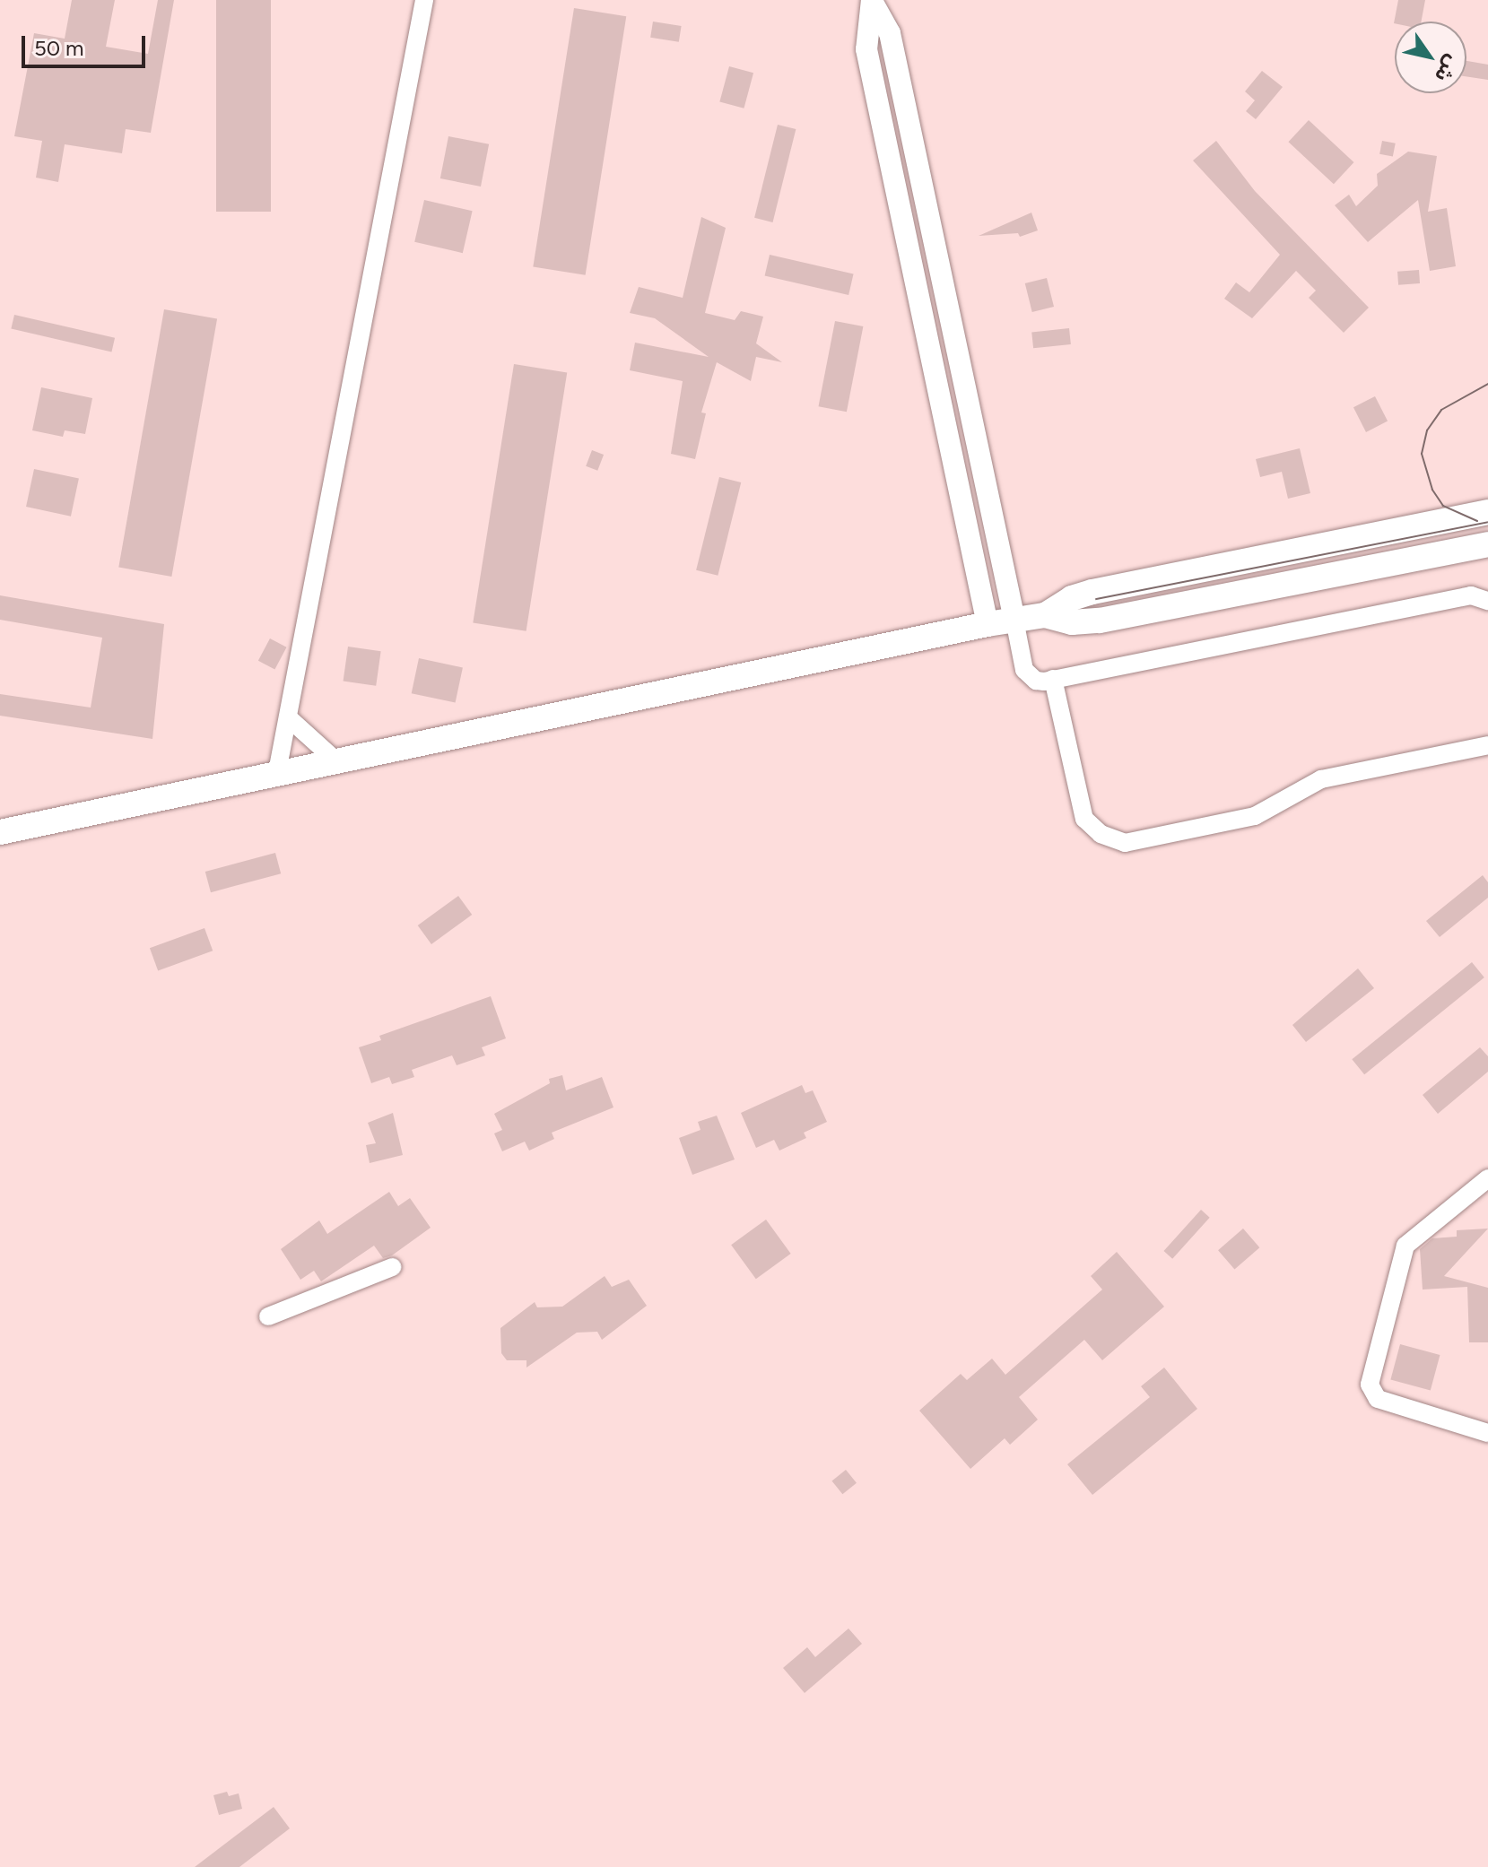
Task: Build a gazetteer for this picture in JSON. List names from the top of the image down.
{
  "scale_bar": "50 m",
  "north": "bottom right"
}
